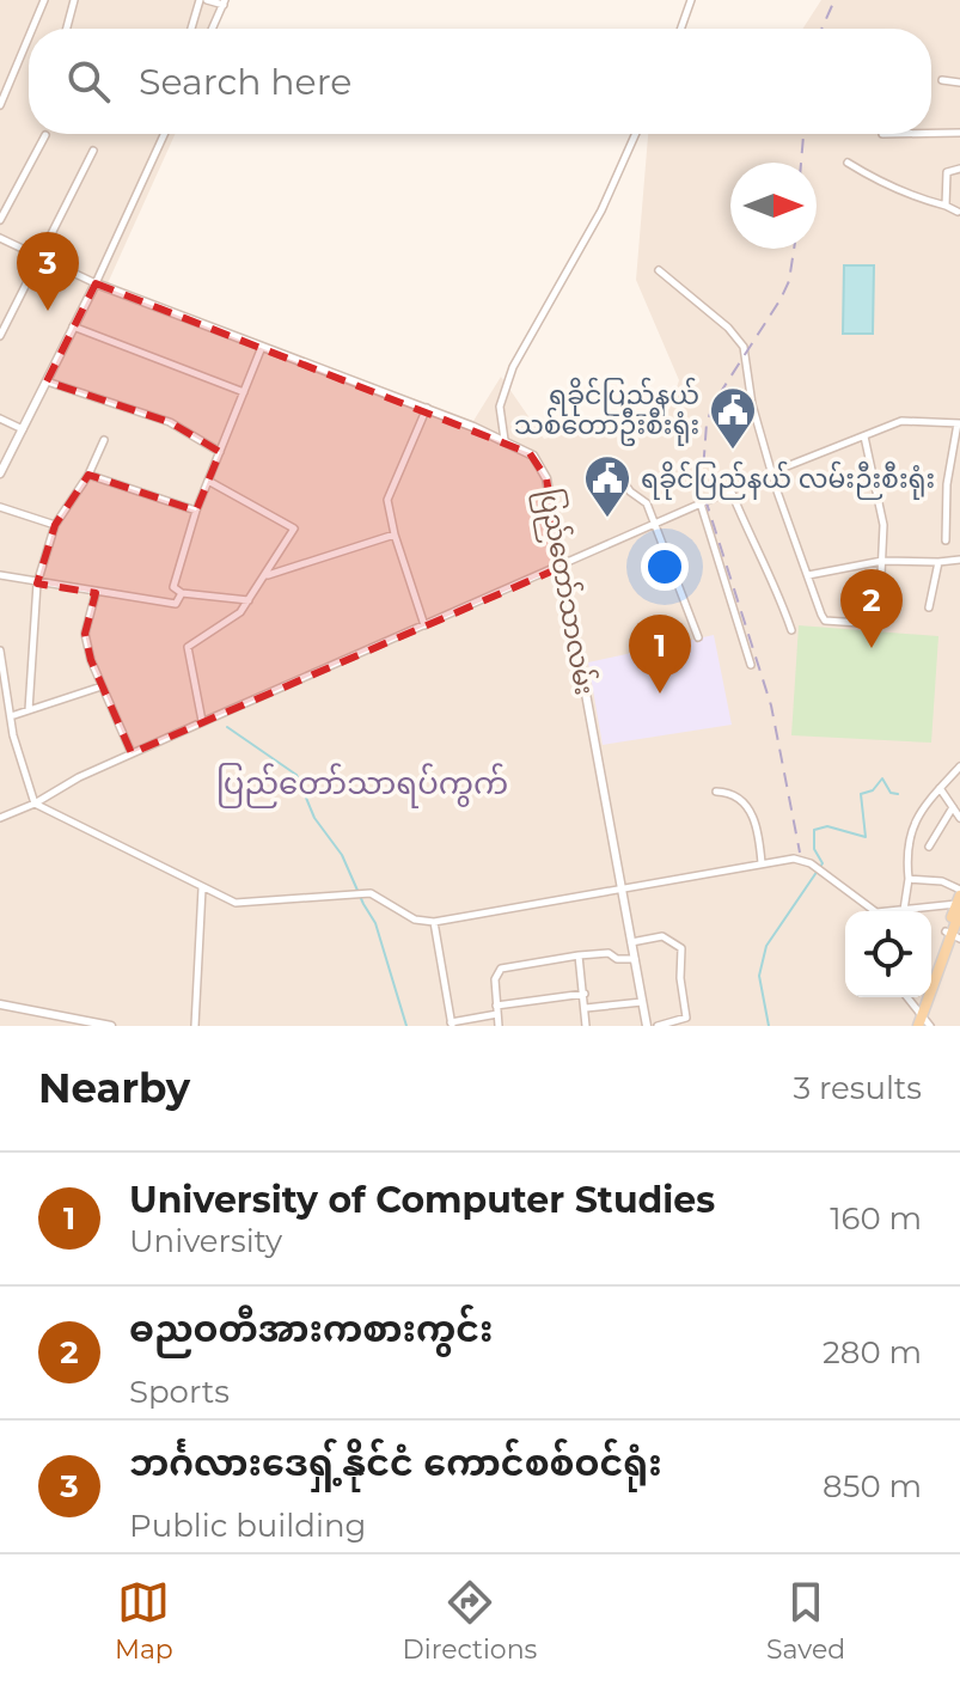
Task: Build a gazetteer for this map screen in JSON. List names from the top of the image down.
{
  "streets": {
    "street": ["ပြည်တော်သာလမ်း"]
  },
  "districts": ["ပြည်တော်သာရပ်ကွက်"],
  "places": {
    "public building": ["ရခိုင်ပြည်နယ် သစ်တောဦးစီးရုံး", "ရခိုင်ပြည်နယ် လမ်းဉီးစီးရုံး"]
  },
  "north": "right",
  "page": {
    "search": "Search here",
    "pins": ["3", "2", "1"],
    "heading": ["Nearby", "3 results"],
    "list": [
      {
        "mark": "1",
        "name": "University of Computer Studies",
        "note": "University",
        "value": "160 m"
      },
      {
        "mark": "2",
        "name": "ဓညဝတီအားကစားကွင်း",
        "note": "Sports",
        "value": "280 m"
      },
      {
        "mark": "3",
        "name": "ဘင်္ဂလားဒေရှ့်နိုင်ငံ ကောင်စစ်ဝင်ရုံး",
        "note": "Public building",
        "value": "850 m"
      }
    ],
    "nav": ["Map", "Directions", "Saved"]
  }
}
